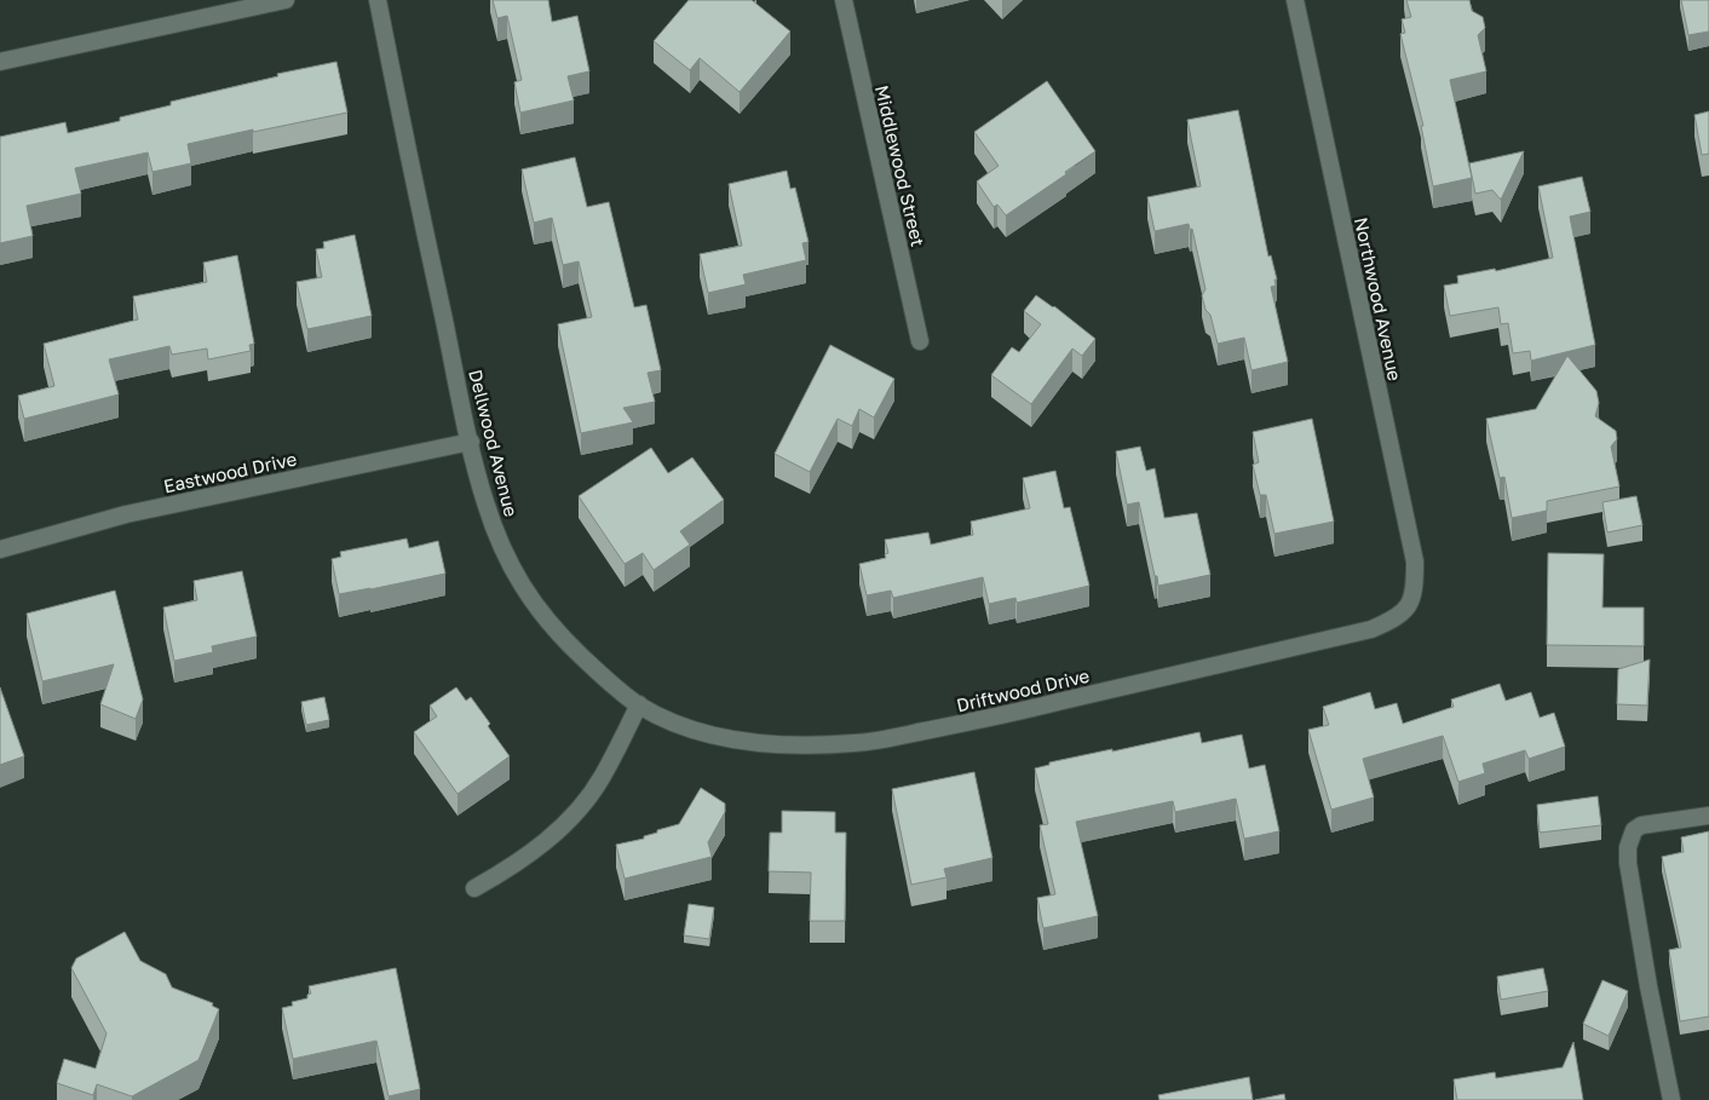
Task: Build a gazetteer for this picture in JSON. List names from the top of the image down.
{
  "streets": {
    "street": [
      "Middlewood Street",
      "Northwood Avenue",
      "Dellwood Avenue",
      "Eastwood Drive",
      "Driftwood Drive"
    ]
  },
  "crossings": [
    ["Northwood Avenue", "Driftwood Drive"],
    ["Dellwood Avenue", "Eastwood Drive"],
    ["Dellwood Avenue", "Driftwood Drive"]
  ]
}
